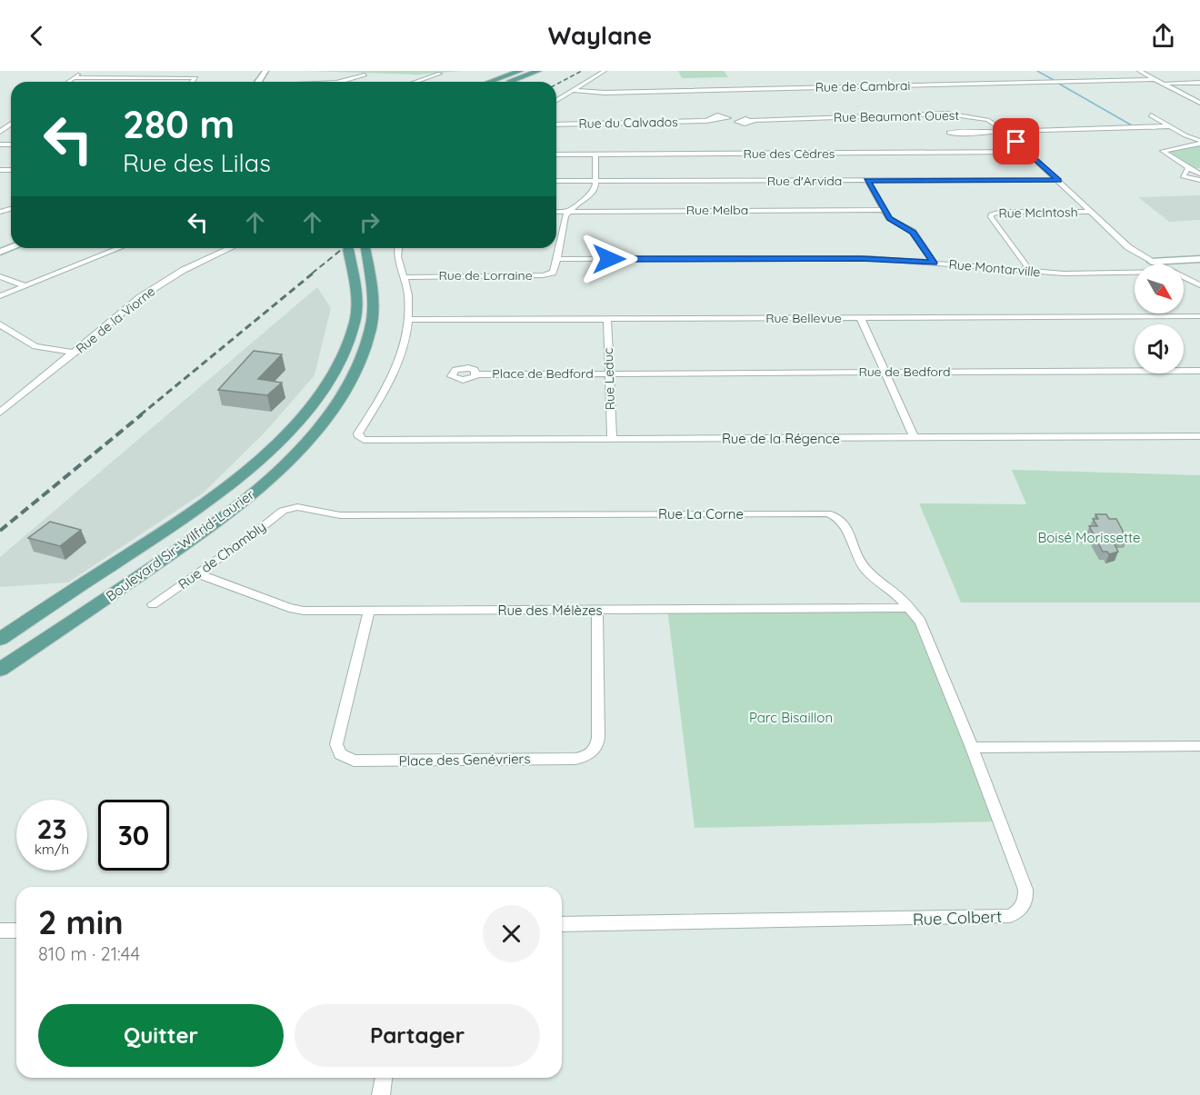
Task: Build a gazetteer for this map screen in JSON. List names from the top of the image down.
{
  "streets": {
    "main road": ["Boulevard Sir-Wilfrid-Laurier"],
    "street": [
      "Rue de Cambrai",
      "Rue Beaumont Ouest",
      "Rue du Calvados",
      "Rue des Cèdres",
      "Rue d'Arvida",
      "Rue Melba",
      "Rue McIntosh",
      "Rue Montarville",
      "Rue de Lorraine",
      "Rue Bellevue",
      "Rue de la Viorne",
      "Rue de Bedford",
      "Place de Bedford",
      "Rue Leduc",
      "Rue de la Régence",
      "Rue La Corne",
      "Rue de Chambly",
      "Rue des Mélèzes",
      "Place des Genévriers",
      "Rue Colbert"
    ]
  },
  "crossings": [
    ["Rue Beaumont Ouest", "Rue des Cèdres"],
    ["Rue Beaumont Ouest", "Rue d'Arvida"],
    ["Rue Beaumont Ouest", "Rue McIntosh"],
    ["Rue McIntosh", "Rue Montarville"],
    ["Rue Montarville", "Rue de Lorraine"],
    ["Rue Bellevue", "Rue Leduc"],
    ["Rue Bellevue", "Rue de la Régence"],
    ["Rue de Bedford", "Place de Bedford"],
    ["Rue de Bedford", "Rue Leduc"],
    ["Place de Bedford", "Rue Leduc"],
    ["Rue Leduc", "Rue de la Régence"],
    ["Rue La Corne", "Rue de Chambly"],
    ["Rue La Corne", "Rue des Mélèzes"],
    ["Rue La Corne", "Rue Colbert"],
    ["Rue de Chambly", "Rue des Mélèzes"],
    ["Rue des Mélèzes", "Place des Genévriers"]
  ],
  "parks": ["Boisé Morissette", "Parc Bisaillon"],
  "north": "bottom right",
  "page": {
    "header": "Waylane",
    "turn": ["280 m", "Rue des Lilas"],
    "speed": "23 km/h",
    "limit": "30",
    "heading": ["2 min", "810 m · 21:44"],
    "buttons": ["Quitter", "Partager"]
  }
}
